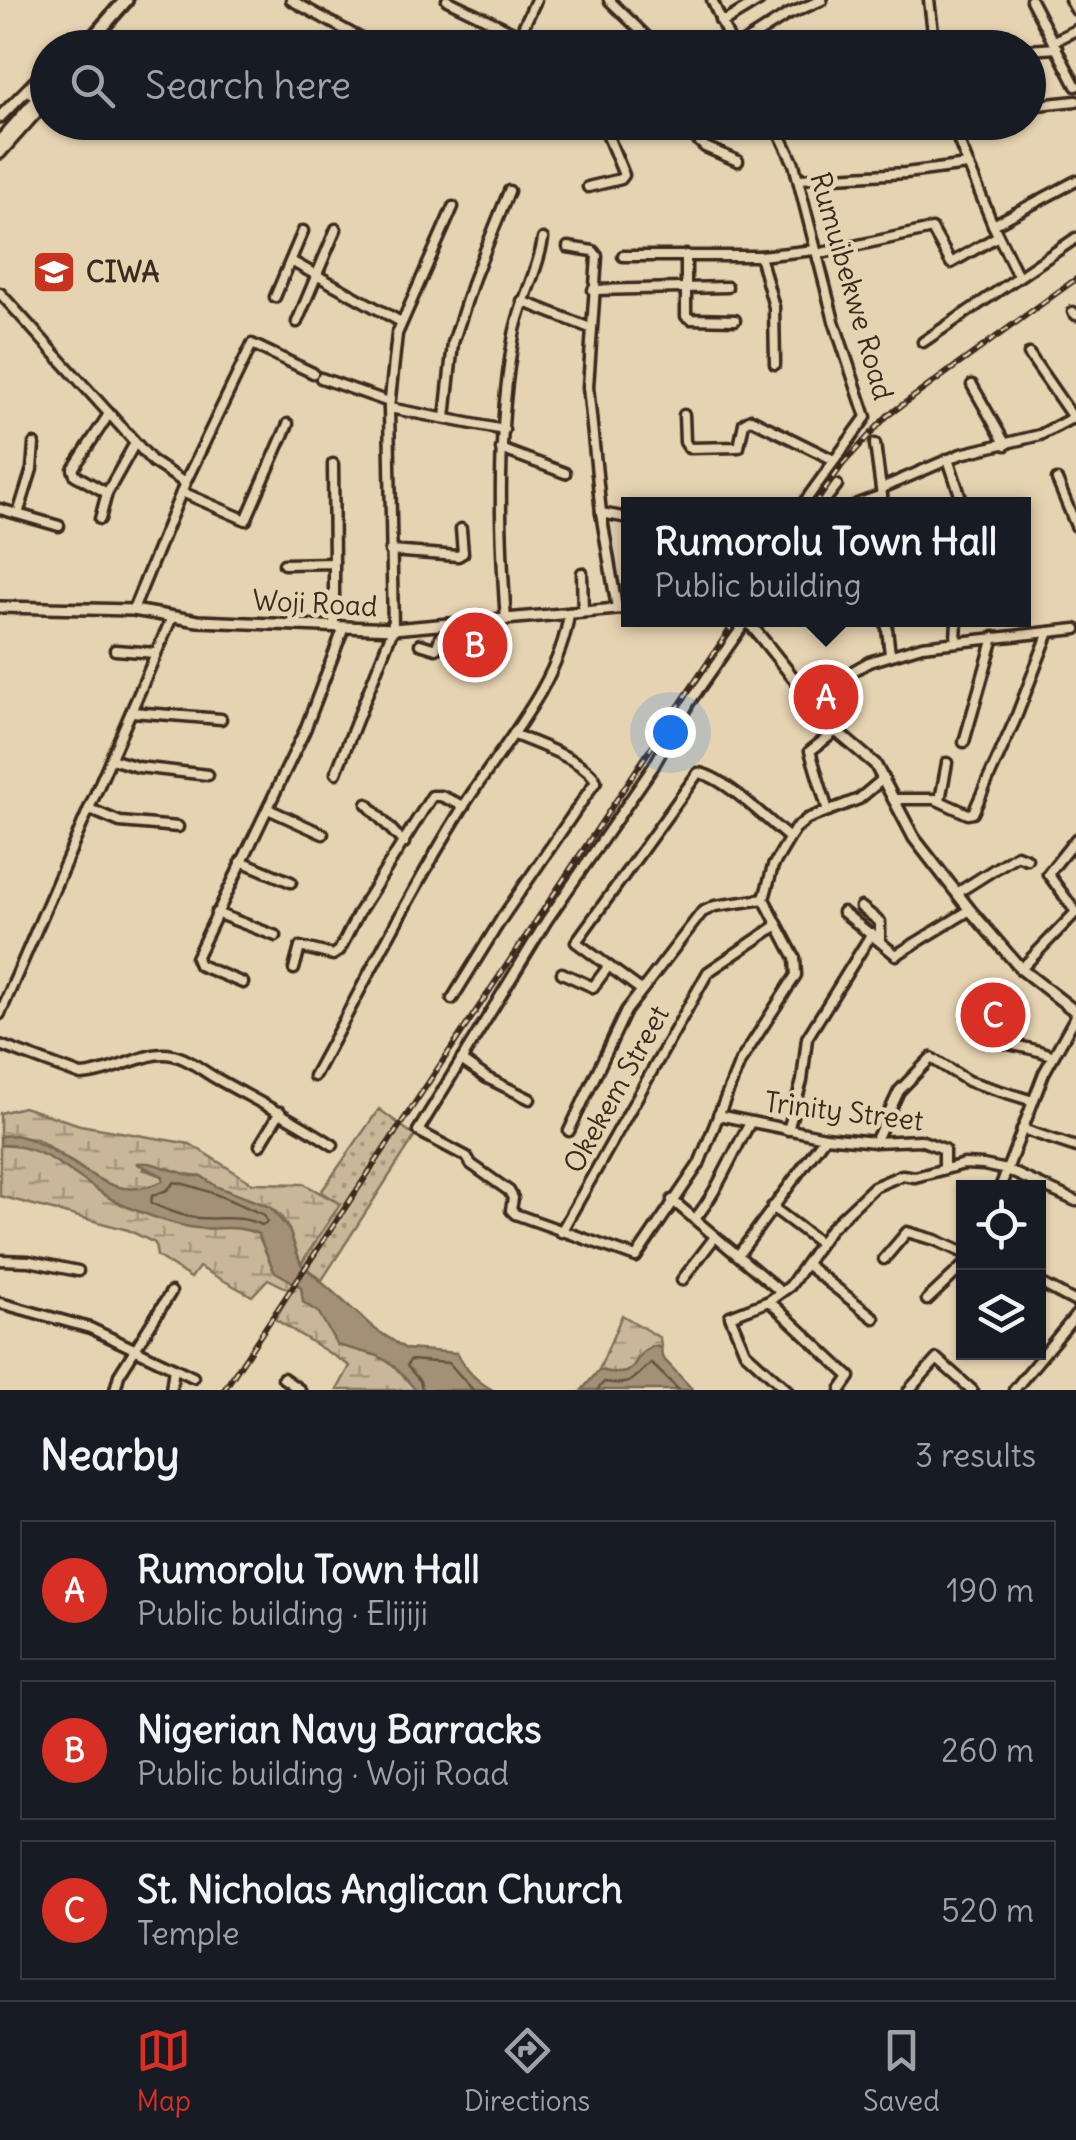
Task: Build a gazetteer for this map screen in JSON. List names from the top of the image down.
{
  "streets": {
    "main road": ["Woji Road"],
    "street": ["Rumuibekwe Road", "Okekem Street", "Trinity Street"]
  },
  "places": {
    "school or university": ["CIWA"]
  },
  "page": {
    "search": "Search here",
    "popup": ["Rumorolu Town Hall", "Public building"],
    "pins": ["B", "A", "C"],
    "heading": ["Nearby", "3 results"],
    "list": [
      {
        "mark": "A",
        "name": "Rumorolu Town Hall",
        "note": "Public building · Elijiji",
        "value": "190 m"
      },
      {
        "mark": "B",
        "name": "Nigerian Navy Barracks",
        "note": "Public building · Woji Road",
        "value": "260 m"
      },
      {
        "mark": "C",
        "name": "St. Nicholas Anglican Church",
        "note": "Temple",
        "value": "520 m"
      }
    ],
    "nav": ["Map", "Directions", "Saved"]
  }
}
